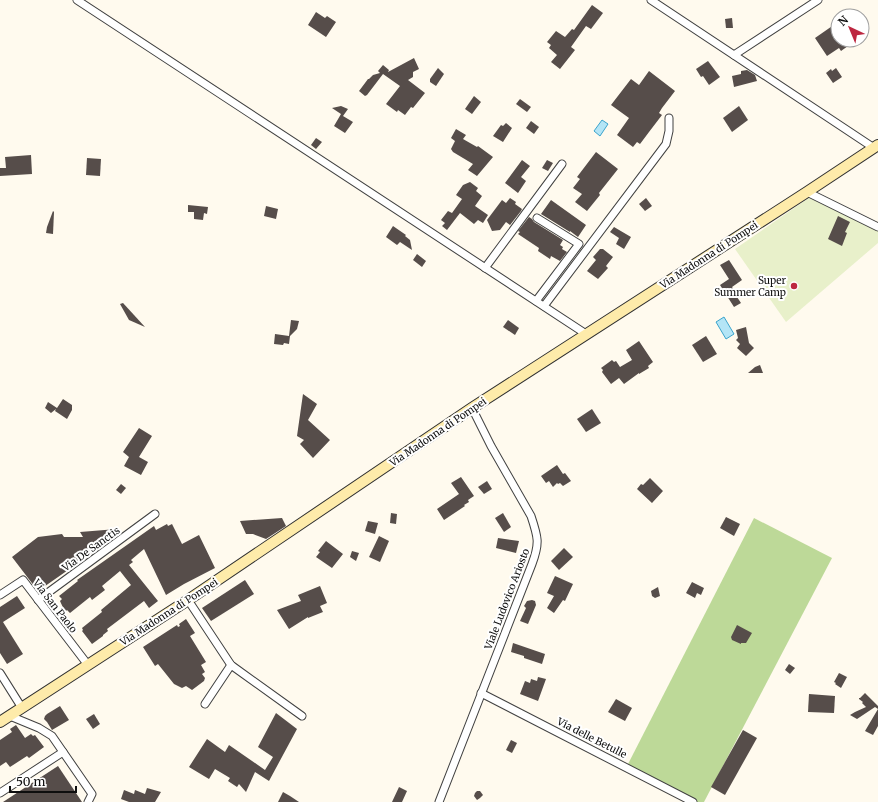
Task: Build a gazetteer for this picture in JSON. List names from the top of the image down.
{
  "streets": {
    "street": [
      "Via Madonna di Pompei",
      "Via De Sanctis",
      "Viale Ludovico Ariosto",
      "Via San Paolo",
      "Via delle Betulle"
    ]
  },
  "crossings": [
    ["Via Madonna di Pompei", "Viale Ludovico Ariosto"],
    ["Via Madonna di Pompei", "Via San Paolo"],
    ["Via De Sanctis", "Via San Paolo"],
    ["Viale Ludovico Ariosto", "Via delle Betulle"]
  ],
  "places": ["Super Summer Camp"],
  "scale_bar": "50 m",
  "north": "top left"
}
